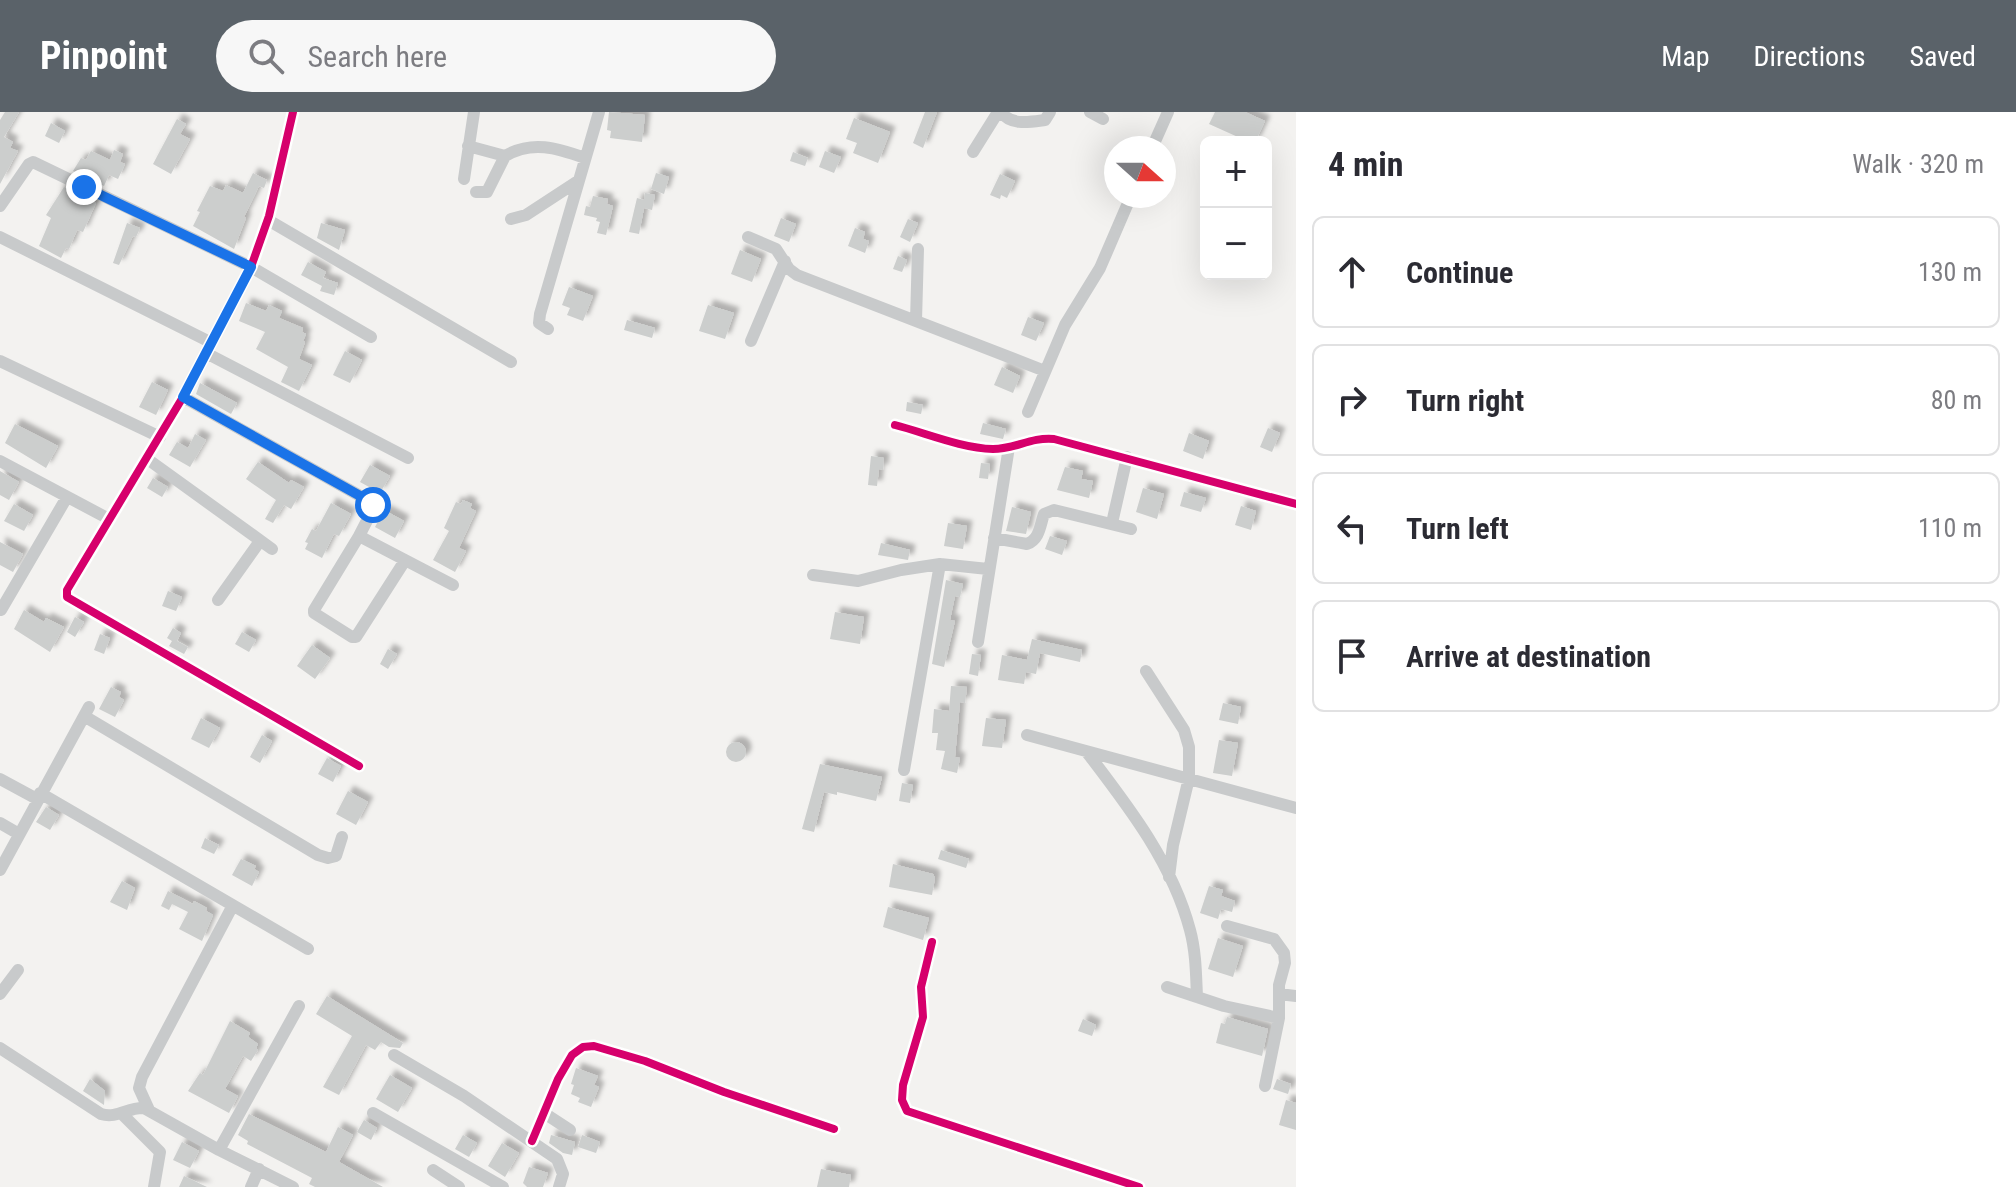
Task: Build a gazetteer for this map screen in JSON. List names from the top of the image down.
{
  "north": "right",
  "page": {
    "header": "Pinpoint",
    "search": "Search here",
    "nav": ["Map", "Directions", "Saved"],
    "heading": ["4 min", "Walk · 320 m"],
    "map_buttons": ["+", "−"],
    "list": [
      ["Continue", "130 m"],
      ["Turn right", "80 m"],
      ["Turn left", "110 m"],
      "Arrive at destination"
    ]
  }
}
